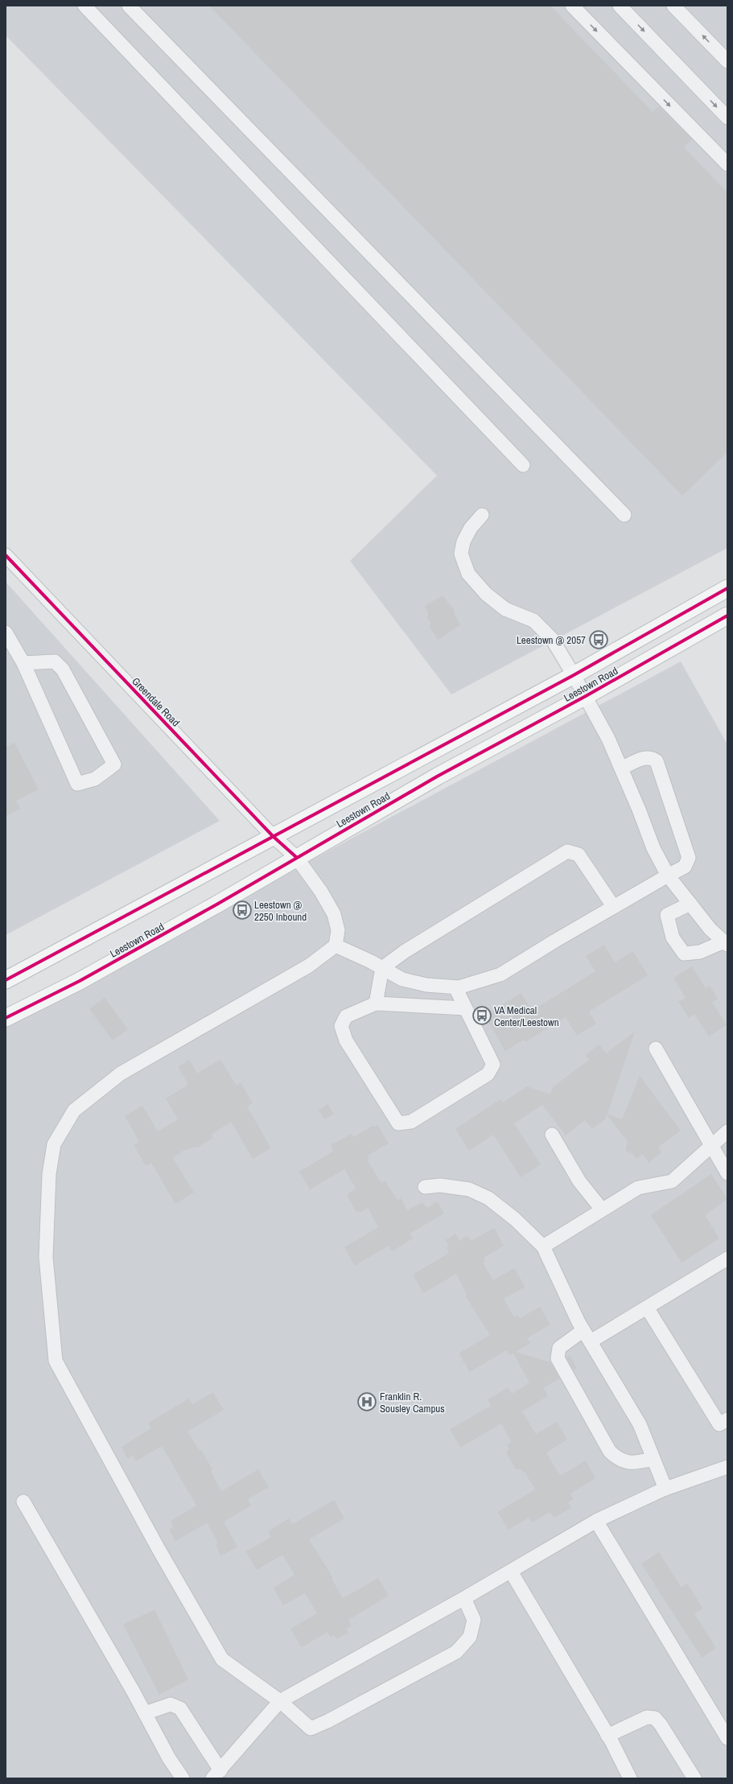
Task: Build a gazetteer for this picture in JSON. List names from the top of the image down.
{
  "streets": {
    "main road": ["Leestown Road"],
    "street": ["Greendale Road"]
  },
  "crossings": [
    ["Leestown Road", "Greendale Road"]
  ],
  "places": {
    "bus stop": ["Leestown @ 2057", "Leestown @ 2250 Inbound", "VA Medical Center/Leestown"],
    "hospital": ["Franklin R. Sousley Campus"]
  }
}
